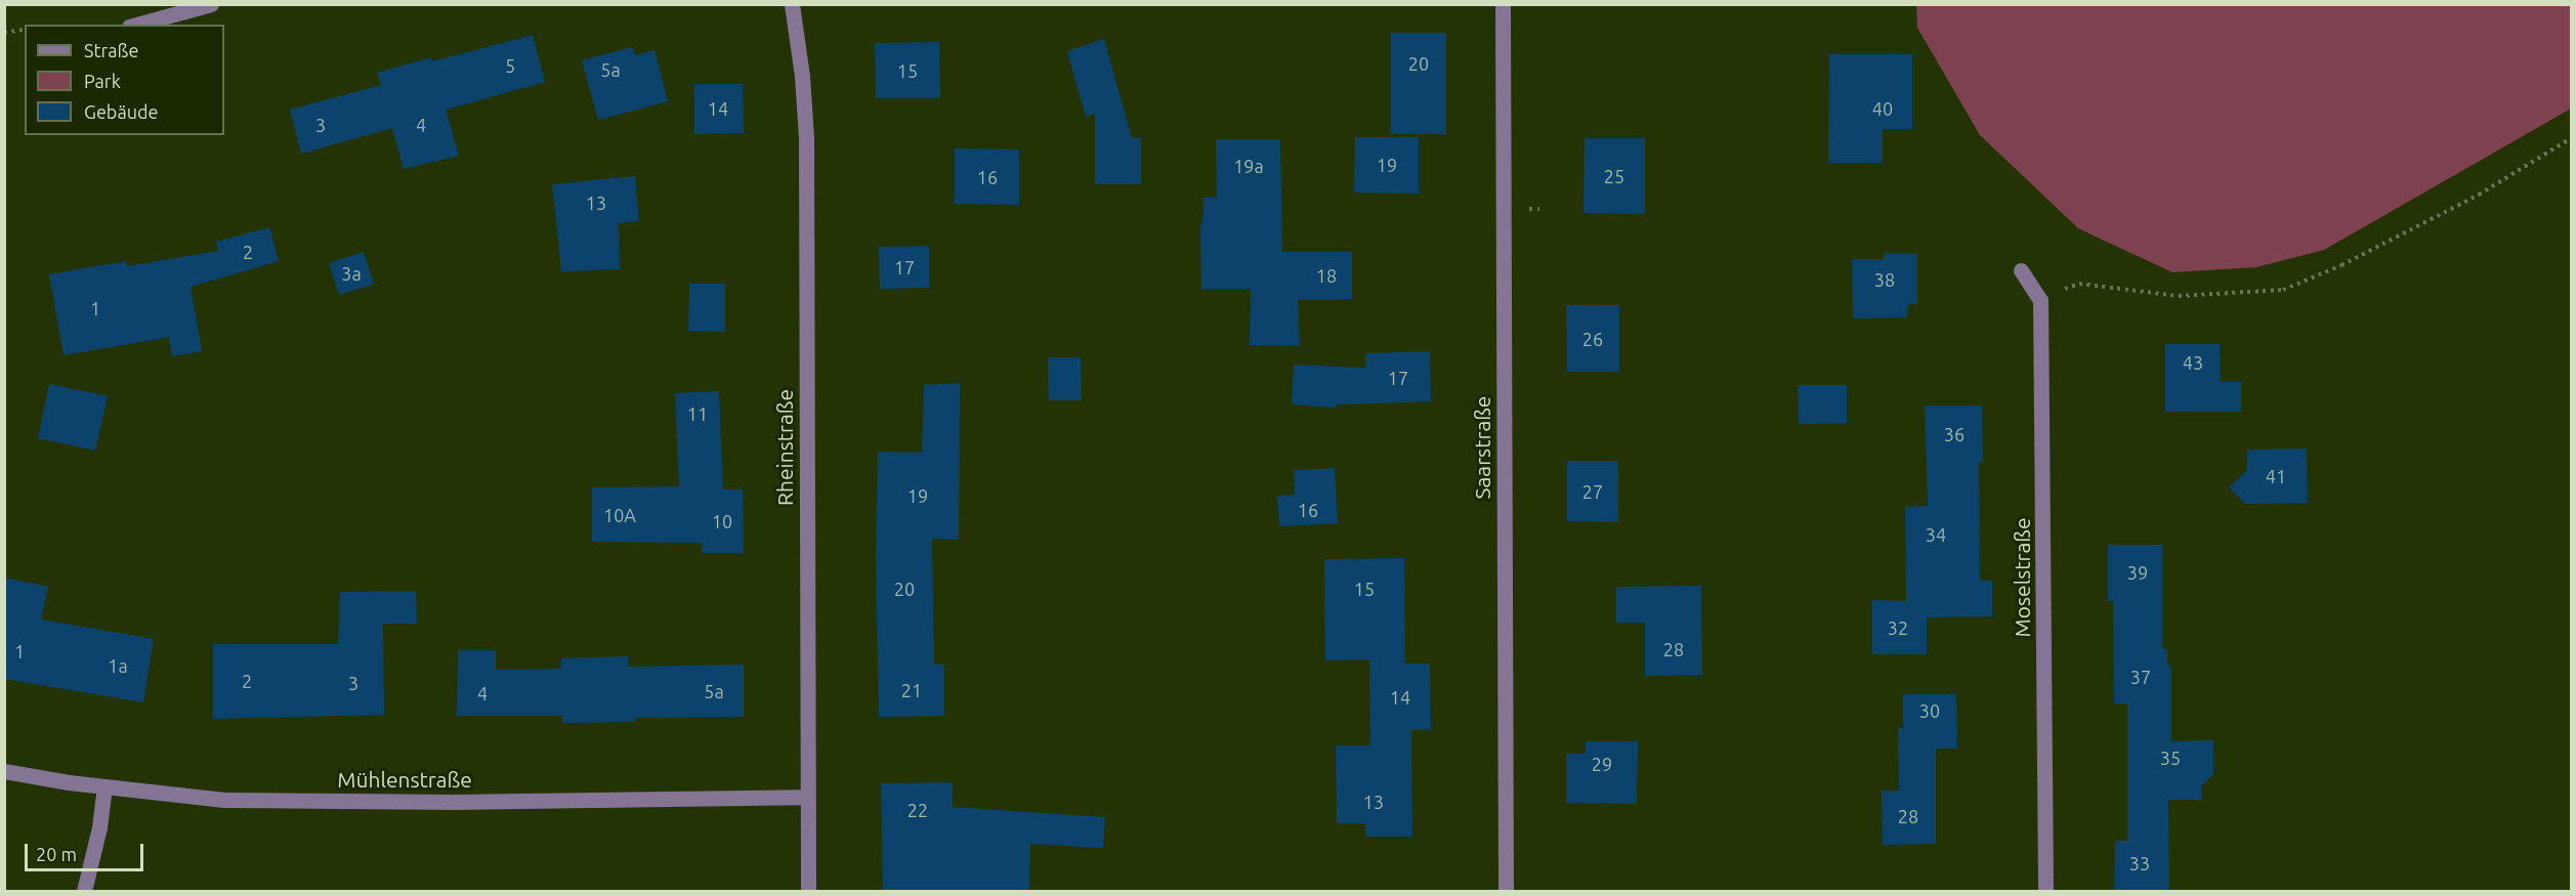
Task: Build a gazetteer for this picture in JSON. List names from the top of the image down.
{
  "streets": {
    "street": [
      "Rheinstraße",
      "Saarstraße",
      "Moselstraße",
      "Mühlenstraße"
    ]
  },
  "crossings": [
    ["Rheinstraße", "Mühlenstraße"]
  ],
  "house_numbers": [
    "20",
    "5",
    "5a",
    "15",
    "14",
    "40",
    "3",
    "4",
    "19",
    "19a",
    "25",
    "16",
    "13",
    "2",
    "17",
    "3a",
    "18",
    "38",
    "1",
    "26",
    "43",
    "17",
    "11",
    "36",
    "41",
    "27",
    "19",
    "16",
    "10A",
    "10",
    "34",
    "39",
    "20",
    "15",
    "32",
    "28",
    "1",
    "1a",
    "37",
    "2",
    "3",
    "21",
    "5a",
    "4",
    "14",
    "30",
    "35",
    "29",
    "13",
    "22",
    "28",
    "33"
  ],
  "legend": ["Straße", "Park", "Gebäude"],
  "scale_bar": "20 m"
}
